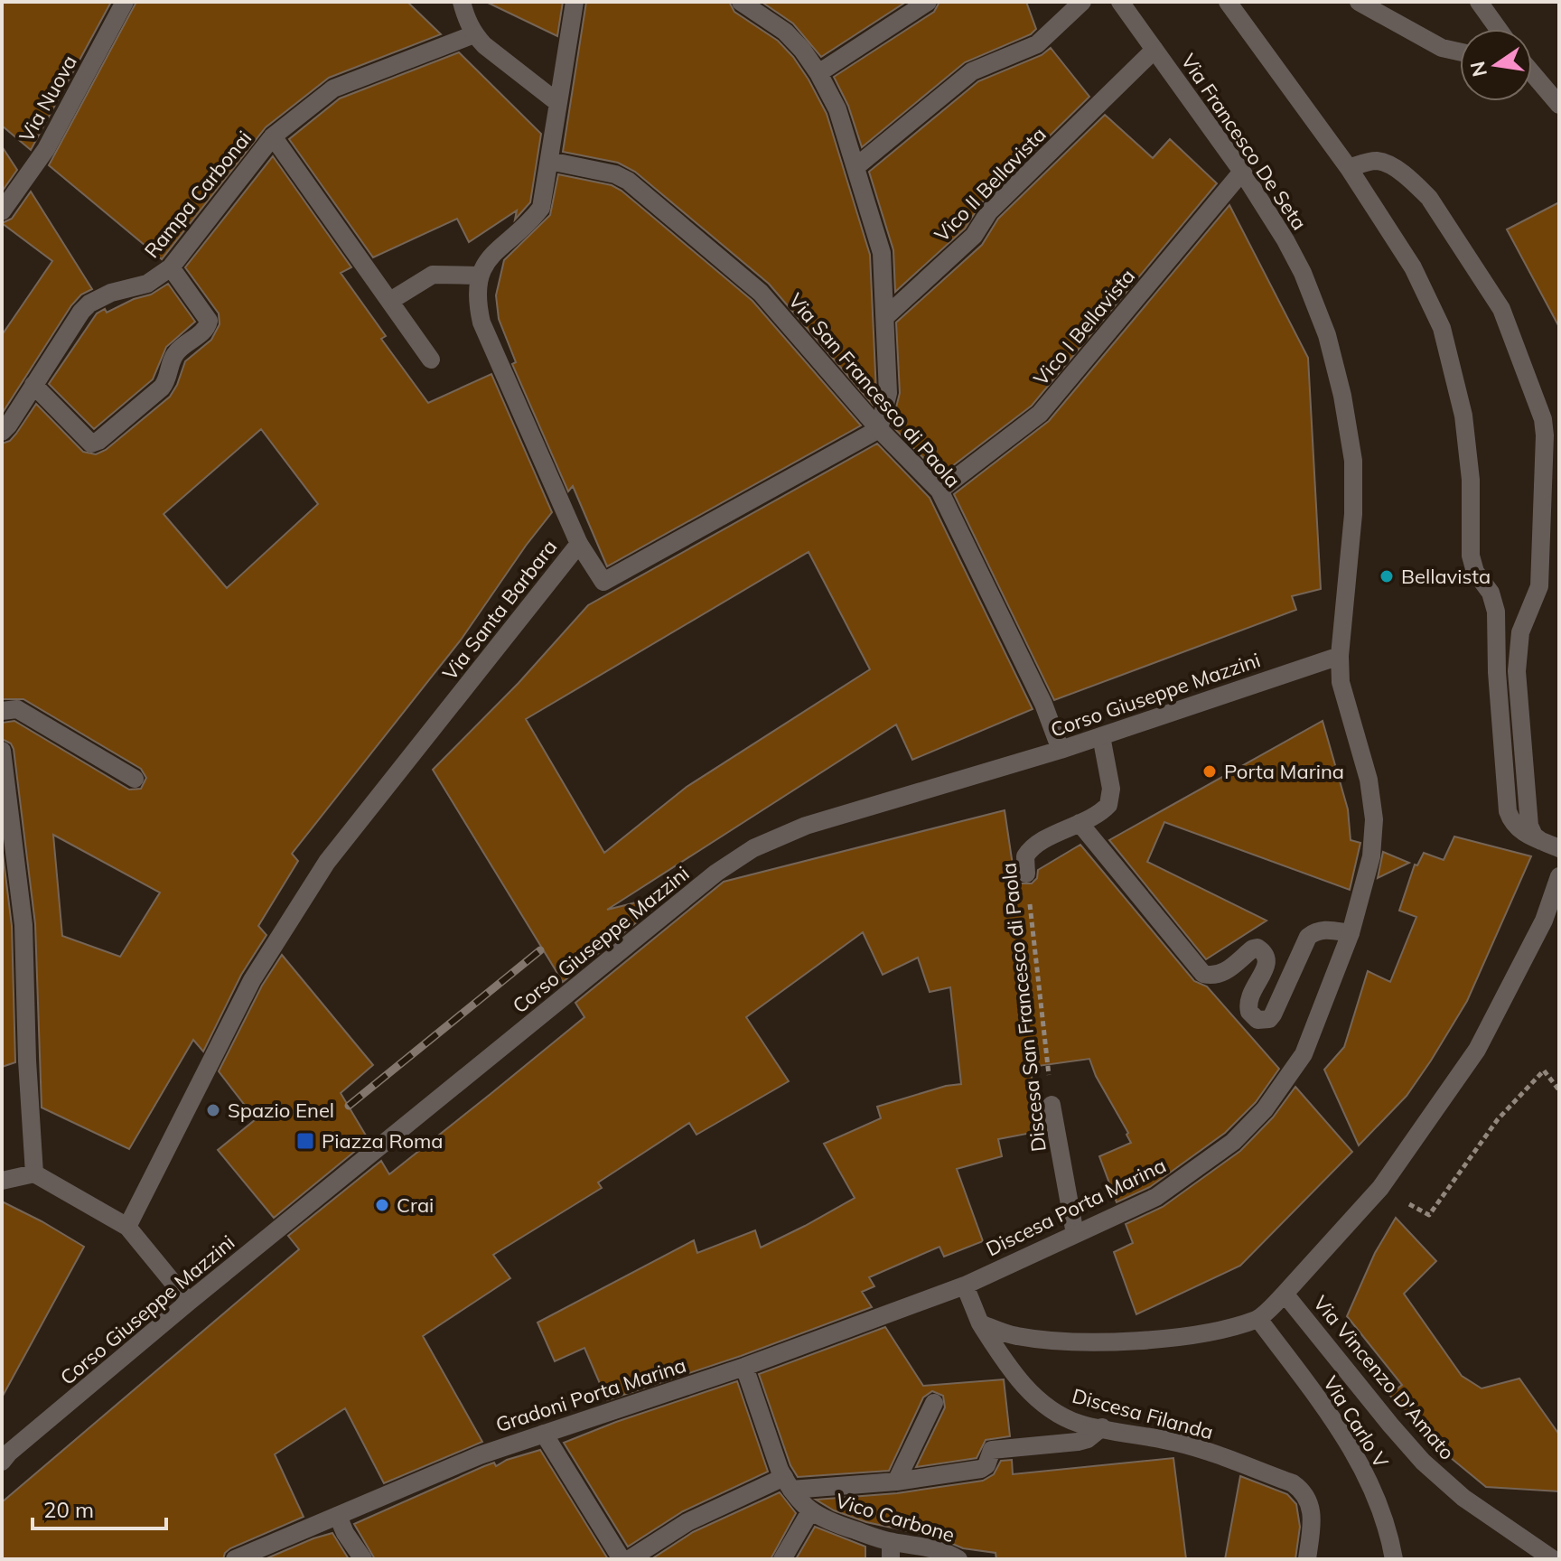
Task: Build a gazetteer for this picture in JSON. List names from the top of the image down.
{
  "streets": {
    "street": [
      "Via Nuova",
      "Via Francesco De Seta",
      "Vico II Bellavista",
      "Rampa Carbonai",
      "Vico I Bellavista",
      "Via San Francesco di Paola",
      "Via Santa Barbara",
      "Corso Giuseppe Mazzini",
      "Discesa San Francesco di Paola",
      "Discesa Porta Marina",
      "Via Vincenzo D'Amato",
      "Gradoni Porta Marina",
      "Discesa Filanda",
      "Via Carlo V",
      "Vico Carbone"
    ]
  },
  "crossings": [
    ["Via Francesco De Seta", "Vico II Bellavista"],
    ["Via Francesco De Seta", "Vico I Bellavista"],
    ["Via Francesco De Seta", "Corso Giuseppe Mazzini"],
    ["Via Francesco De Seta", "Discesa Porta Marina"],
    ["Vico I Bellavista", "Via San Francesco di Paola"],
    ["Via San Francesco di Paola", "Corso Giuseppe Mazzini"],
    ["Corso Giuseppe Mazzini", "Discesa San Francesco di Paola"],
    ["Corso Giuseppe Mazzini", "Discesa Porta Marina"],
    ["Discesa San Francesco di Paola", "Discesa Porta Marina"],
    ["Discesa Porta Marina", "Gradoni Porta Marina"],
    ["Discesa Porta Marina", "Discesa Filanda"],
    ["Via Vincenzo D'Amato", "Via Carlo V"],
    ["Gradoni Porta Marina", "Discesa Filanda"],
    ["Gradoni Porta Marina", "Vico Carbone"]
  ],
  "places": {
    "other": [
      "Bellavista",
      "Porta Marina",
      "Spazio Enel",
      "Crai"
    ],
    "transit": ["Piazza Roma"]
  },
  "scale_bar": "20 m",
  "north": "left"
}
